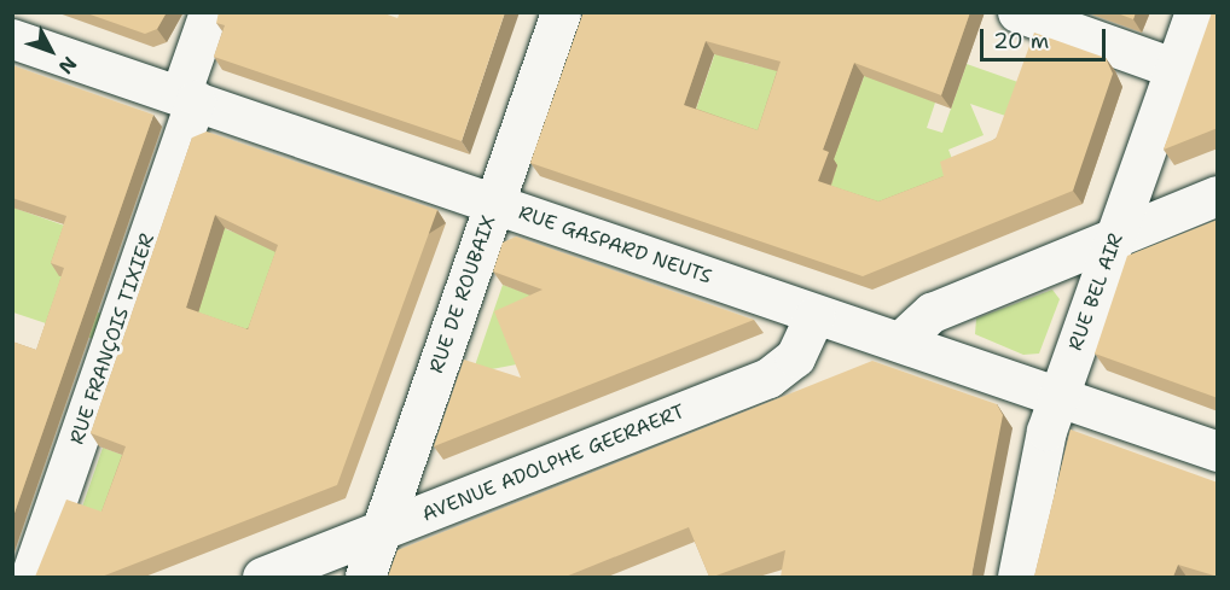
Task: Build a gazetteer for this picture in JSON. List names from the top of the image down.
{
  "streets": {
    "street": [
      "RUE GASPARD NEUTS",
      "RUE BEL AIR",
      "RUE DE ROUBAIX",
      "RUE FRANÇOIS TIXIER",
      "AVENUE ADOLPHE GEERAERT"
    ]
  },
  "crossings": [
    ["RUE GASPARD NEUTS", "RUE BEL AIR"],
    ["RUE GASPARD NEUTS", "RUE DE ROUBAIX"],
    ["RUE GASPARD NEUTS", "RUE FRANÇOIS TIXIER"],
    ["RUE GASPARD NEUTS", "AVENUE ADOLPHE GEERAERT"],
    ["RUE DE ROUBAIX", "AVENUE ADOLPHE GEERAERT"]
  ],
  "scale_bar": "20 m",
  "north": "bottom right"
}
